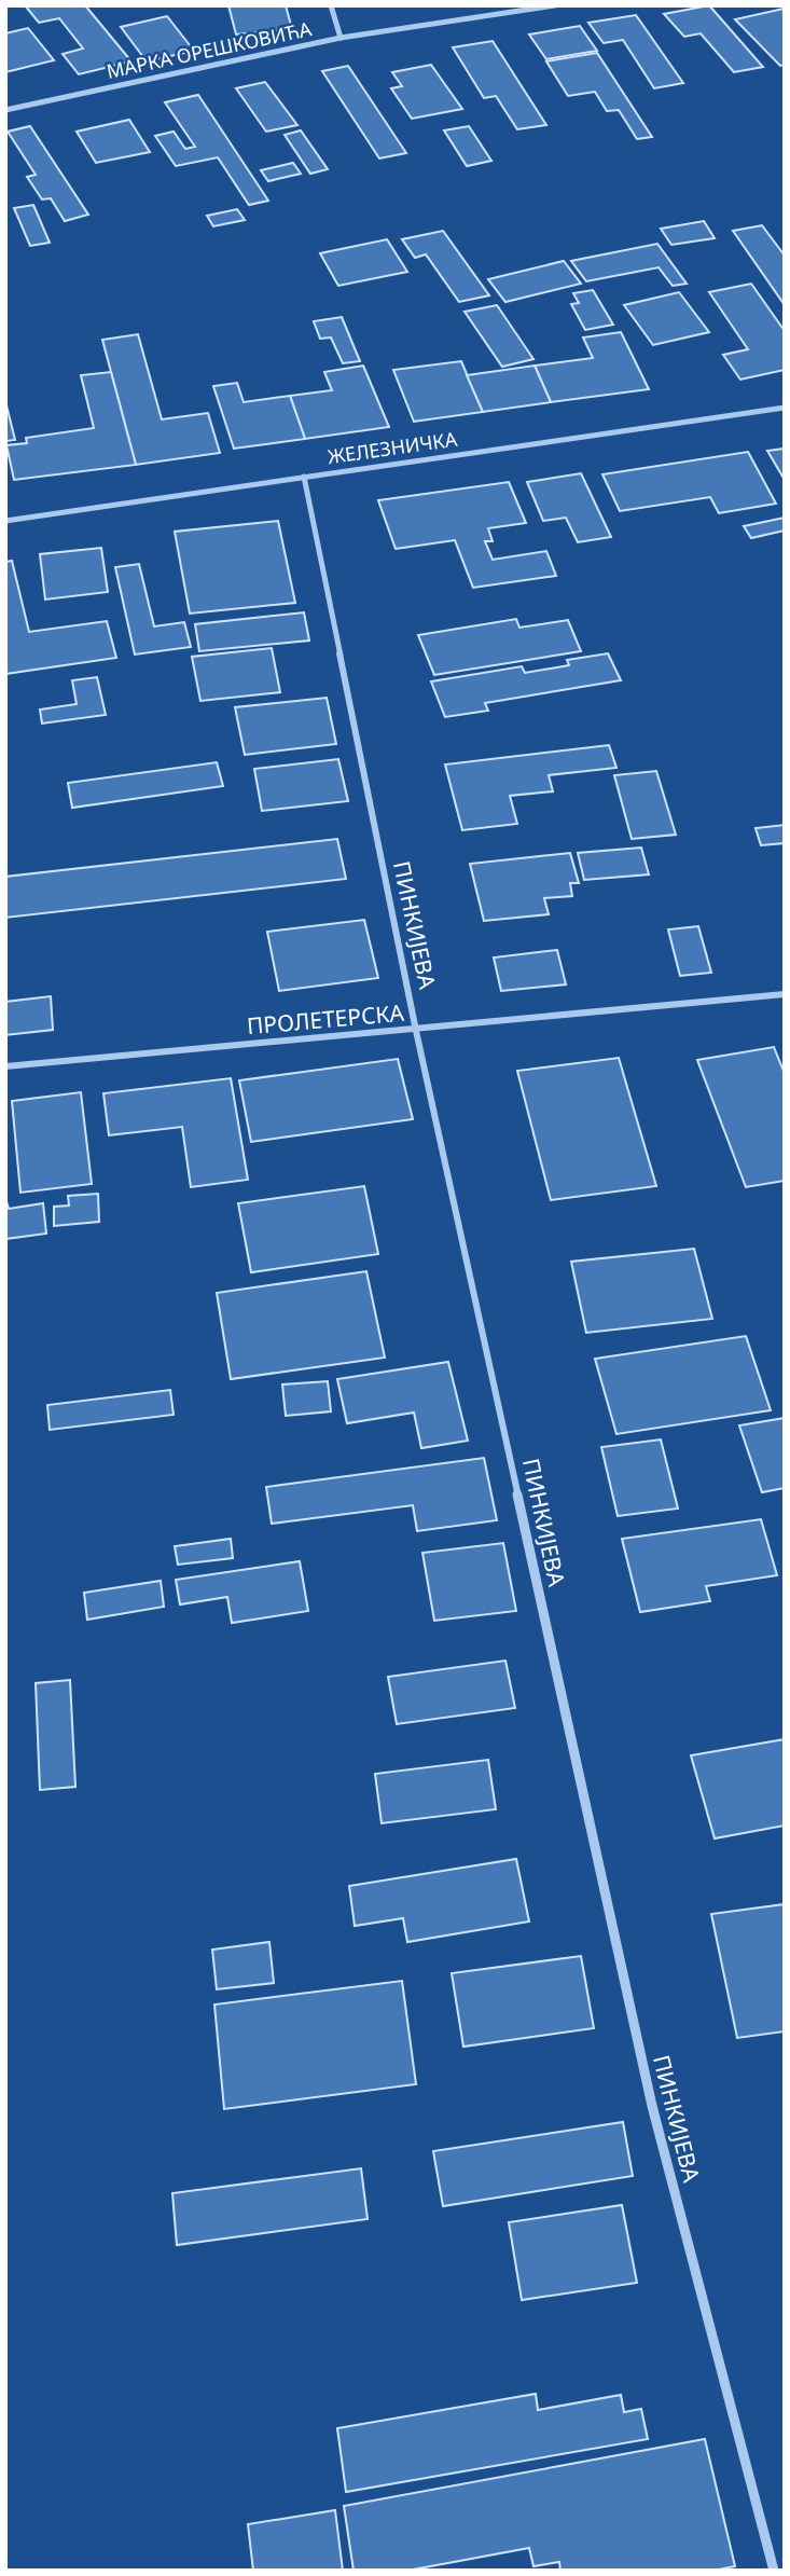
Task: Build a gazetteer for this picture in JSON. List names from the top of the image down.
{
  "streets": {
    "street": [
      "МАРКА ОРЕШКОВИЋА",
      "ЖЕЛЕЗНИЧКА",
      "ПИНКИЈЕВА",
      "ПРОЛЕТЕРСКА"
    ]
  },
  "crossings": [
    ["ЖЕЛЕЗНИЧКА", "ПИНКИЈЕВА"],
    ["ПИНКИЈЕВА", "ПРОЛЕТЕРСКА"]
  ]
}
